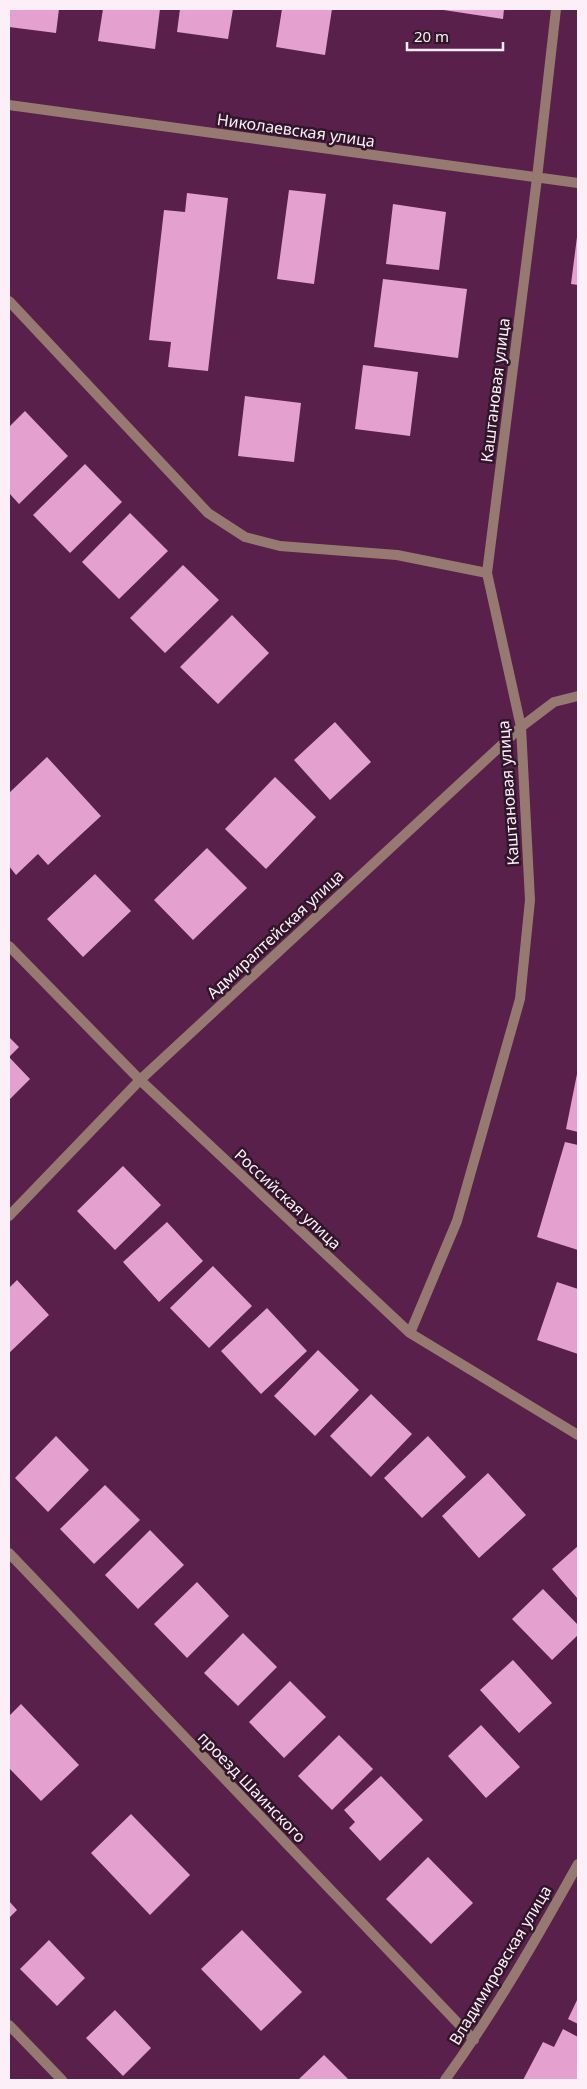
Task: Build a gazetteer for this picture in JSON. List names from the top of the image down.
{
  "streets": {
    "street": [
      "Николаевская улица",
      "Каштановая улица",
      "Адмиралтейская улица",
      "Российская улица",
      "проезд Шаинского",
      "Владимировская улица"
    ]
  },
  "crossings": [
    ["Николаевская улица", "Каштановая улица"],
    ["Каштановая улица", "Адмиралтейская улица"],
    ["Каштановая улица", "Российская улица"],
    ["Адмиралтейская улица", "Российская улица"],
    ["проезд Шаинского", "Владимировская улица"]
  ],
  "scale_bar": "20 m"
}
